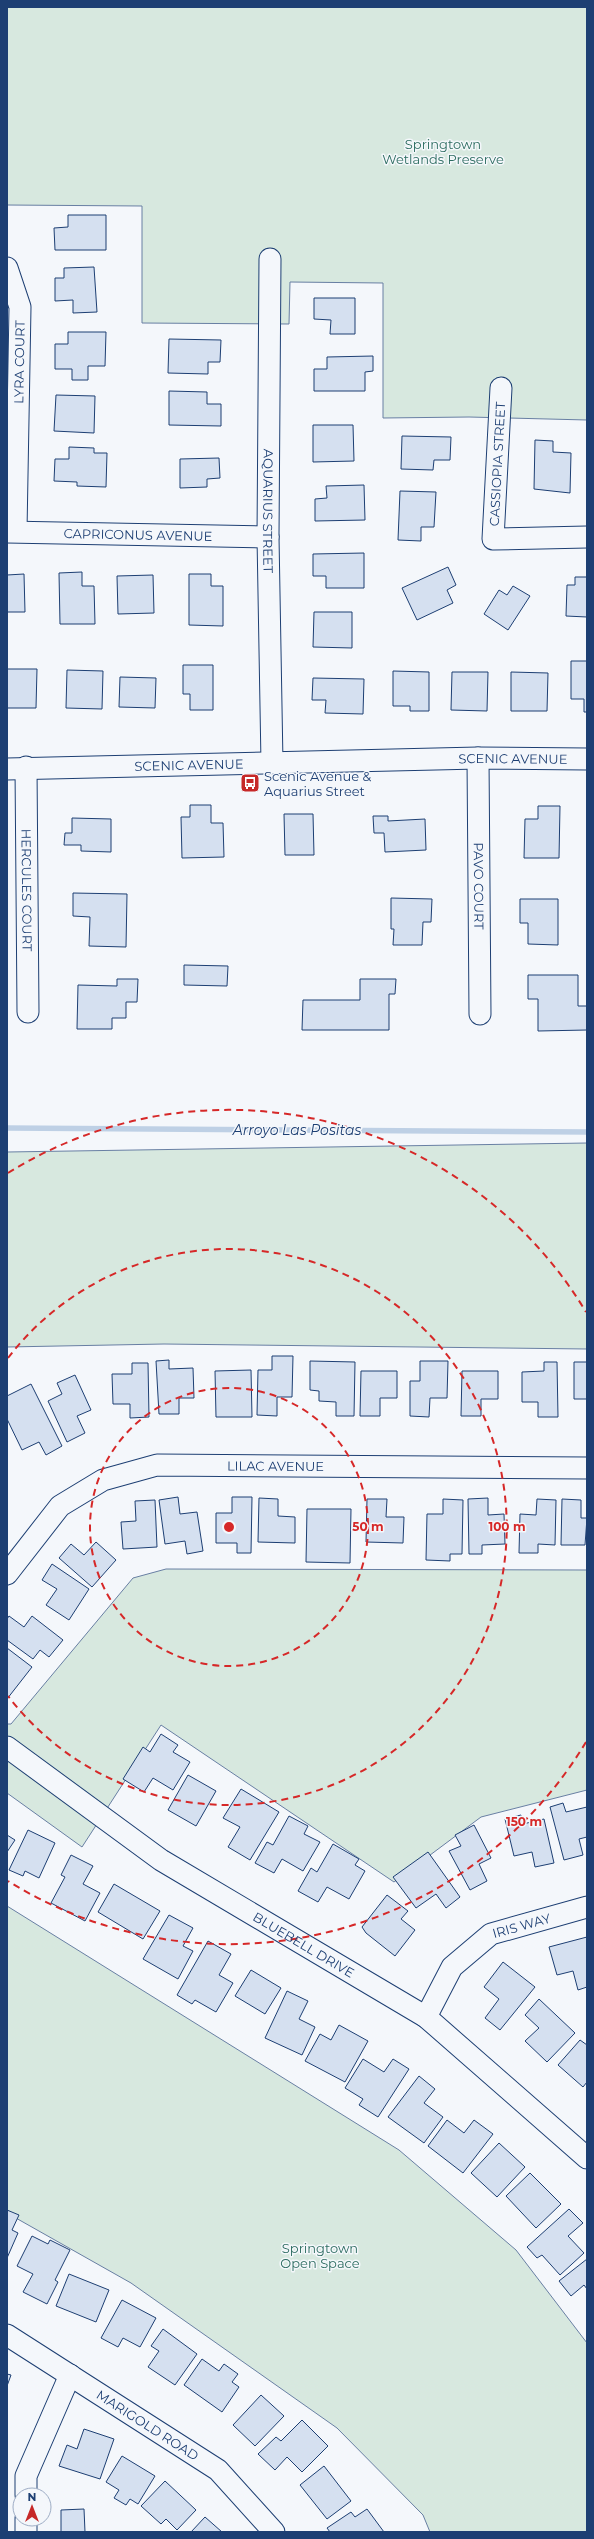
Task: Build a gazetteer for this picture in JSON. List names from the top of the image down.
{
  "streets": {
    "street": [
      "LYRA COURT",
      "CASSIOPIA STREET",
      "AQUARIUS STREET",
      "CAPRICONUS AVENUE",
      "SCENIC AVENUE",
      "PAVO COURT",
      "HERCULES COURT",
      "LILAC AVENUE",
      "IRIS WAY",
      "BLUEBELL DRIVE",
      "MARIGOLD ROAD"
    ]
  },
  "crossings": [
    ["LYRA COURT", "CAPRICONUS AVENUE"],
    ["AQUARIUS STREET", "CAPRICONUS AVENUE"],
    ["AQUARIUS STREET", "SCENIC AVENUE"],
    ["SCENIC AVENUE", "PAVO COURT"],
    ["SCENIC AVENUE", "HERCULES COURT"],
    ["IRIS WAY", "BLUEBELL DRIVE"]
  ],
  "water": ["Arroyo Las Positas"],
  "parks": ["Springtown Wetlands Preserve", "Springtown Open Space"],
  "places": {
    "bus stop": ["Scenic Avenue & Aquarius Street"]
  },
  "north": "top",
  "rings": ["50 m", "100 m", "150 m"]
}
